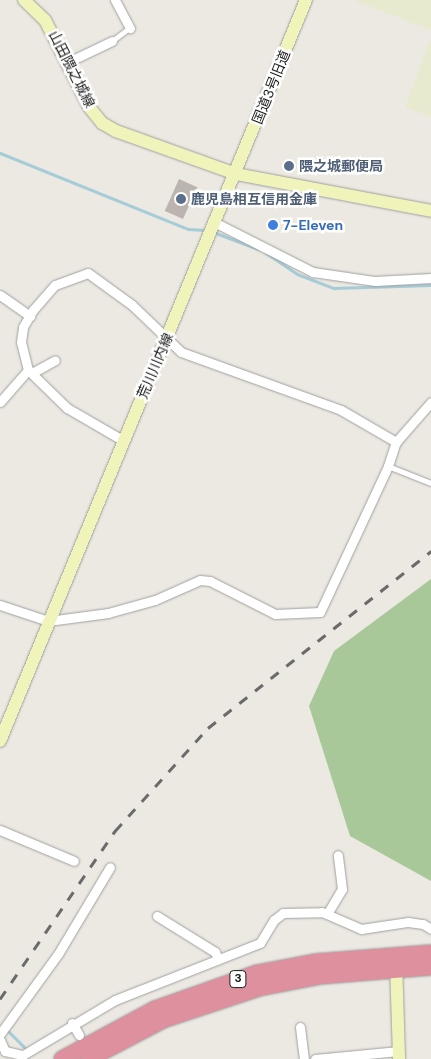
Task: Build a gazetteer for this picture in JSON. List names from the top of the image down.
{
  "streets": {
    "highway": ["3"],
    "main road": ["山田隈之城線", "国道3号旧道", "荒川川内線"]
  },
  "crossings": [
    ["山田隈之城線", "国道3号旧道"],
    ["山田隈之城線", "荒川川内線"],
    ["国道3号旧道", "荒川川内線"]
  ],
  "places": ["隈之城郵便局", "鹿児島相互信用金庫", "7-Eleven"]
}
